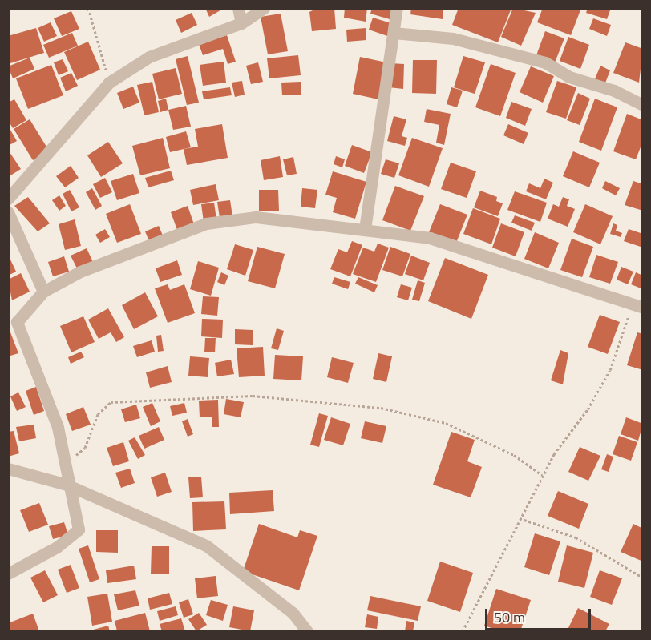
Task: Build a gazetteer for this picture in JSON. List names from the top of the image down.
{
  "scale_bar": "50 m"
}
